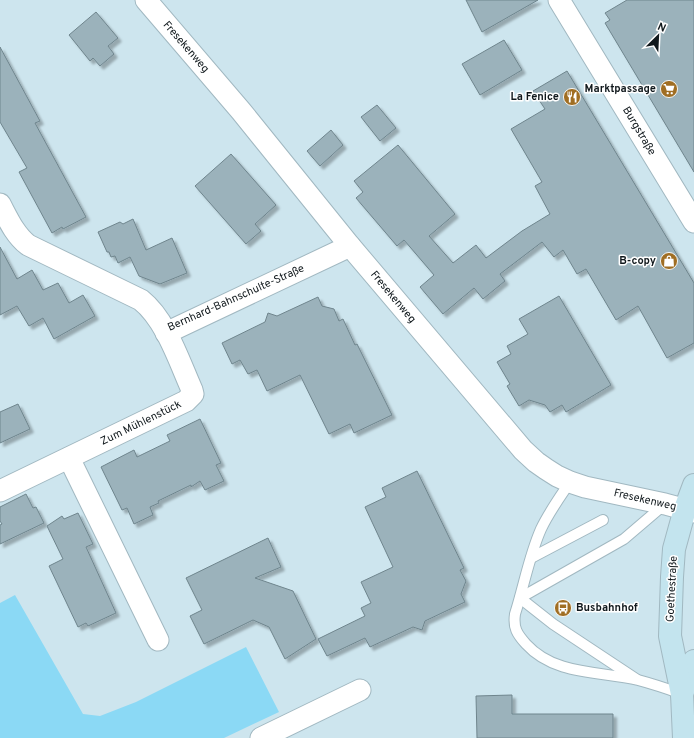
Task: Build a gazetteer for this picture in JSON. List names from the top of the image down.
{
  "streets": {
    "street": [
      "Fresekenweg",
      "Burgstraße",
      "Bernhard-Bahnschulte-Straße",
      "Zum Mühlenstück",
      "Goethestraße"
    ]
  },
  "crossings": [
    ["Fresekenweg", "Bernhard-Bahnschulte-Straße"],
    ["Fresekenweg", "Goethestraße"],
    ["Bernhard-Bahnschulte-Straße", "Zum Mühlenstück"]
  ],
  "places": {
    "supermarket": ["Marktpassage"],
    "restaurant": ["La Fenice"],
    "shop": ["B-copy"],
    "bus stop": ["Busbahnhof"]
  },
  "north": "top right"
}
